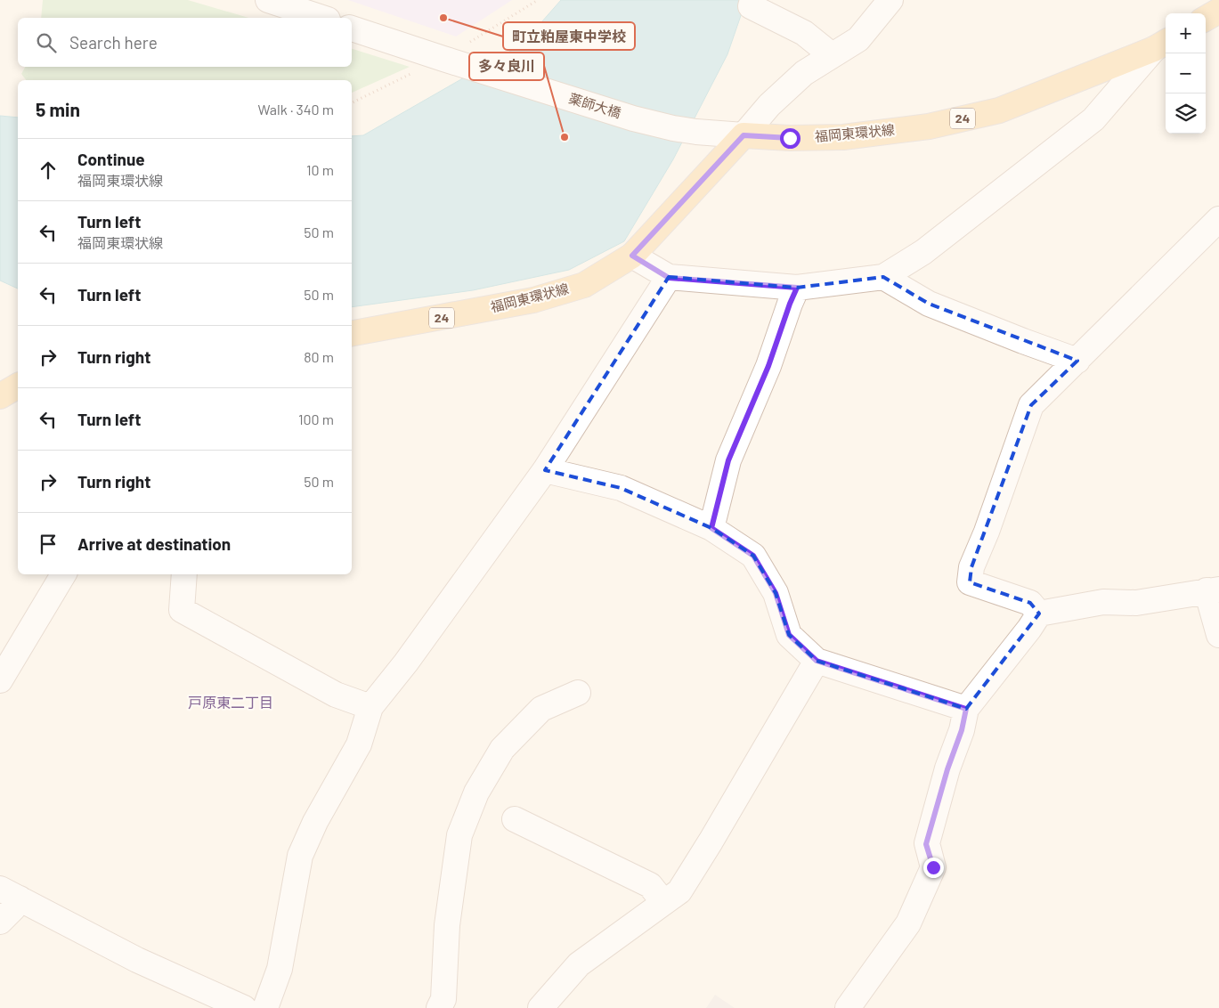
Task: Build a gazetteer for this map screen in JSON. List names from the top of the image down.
{
  "streets": {
    "main road": ["24", "福岡東環状線"],
    "street": ["薬師大橋"]
  },
  "crossings": [
    ["薬師大橋", "福岡東環状線"]
  ],
  "districts": ["戸原東二丁目"],
  "places": ["町立粕屋東中学校", "多々良川"],
  "page": {
    "map_buttons": ["+", "−"],
    "search": "Search here",
    "heading": ["5 min", "Walk · 340 m"],
    "list": [
      ["Continue", "福岡東環状線", "10 m"],
      ["Turn left", "福岡東環状線", "50 m"],
      ["Turn left", "50 m"],
      ["Turn right", "80 m"],
      ["Turn left", "100 m"],
      ["Turn right", "50 m"],
      "Arrive at destination"
    ]
  }
}
